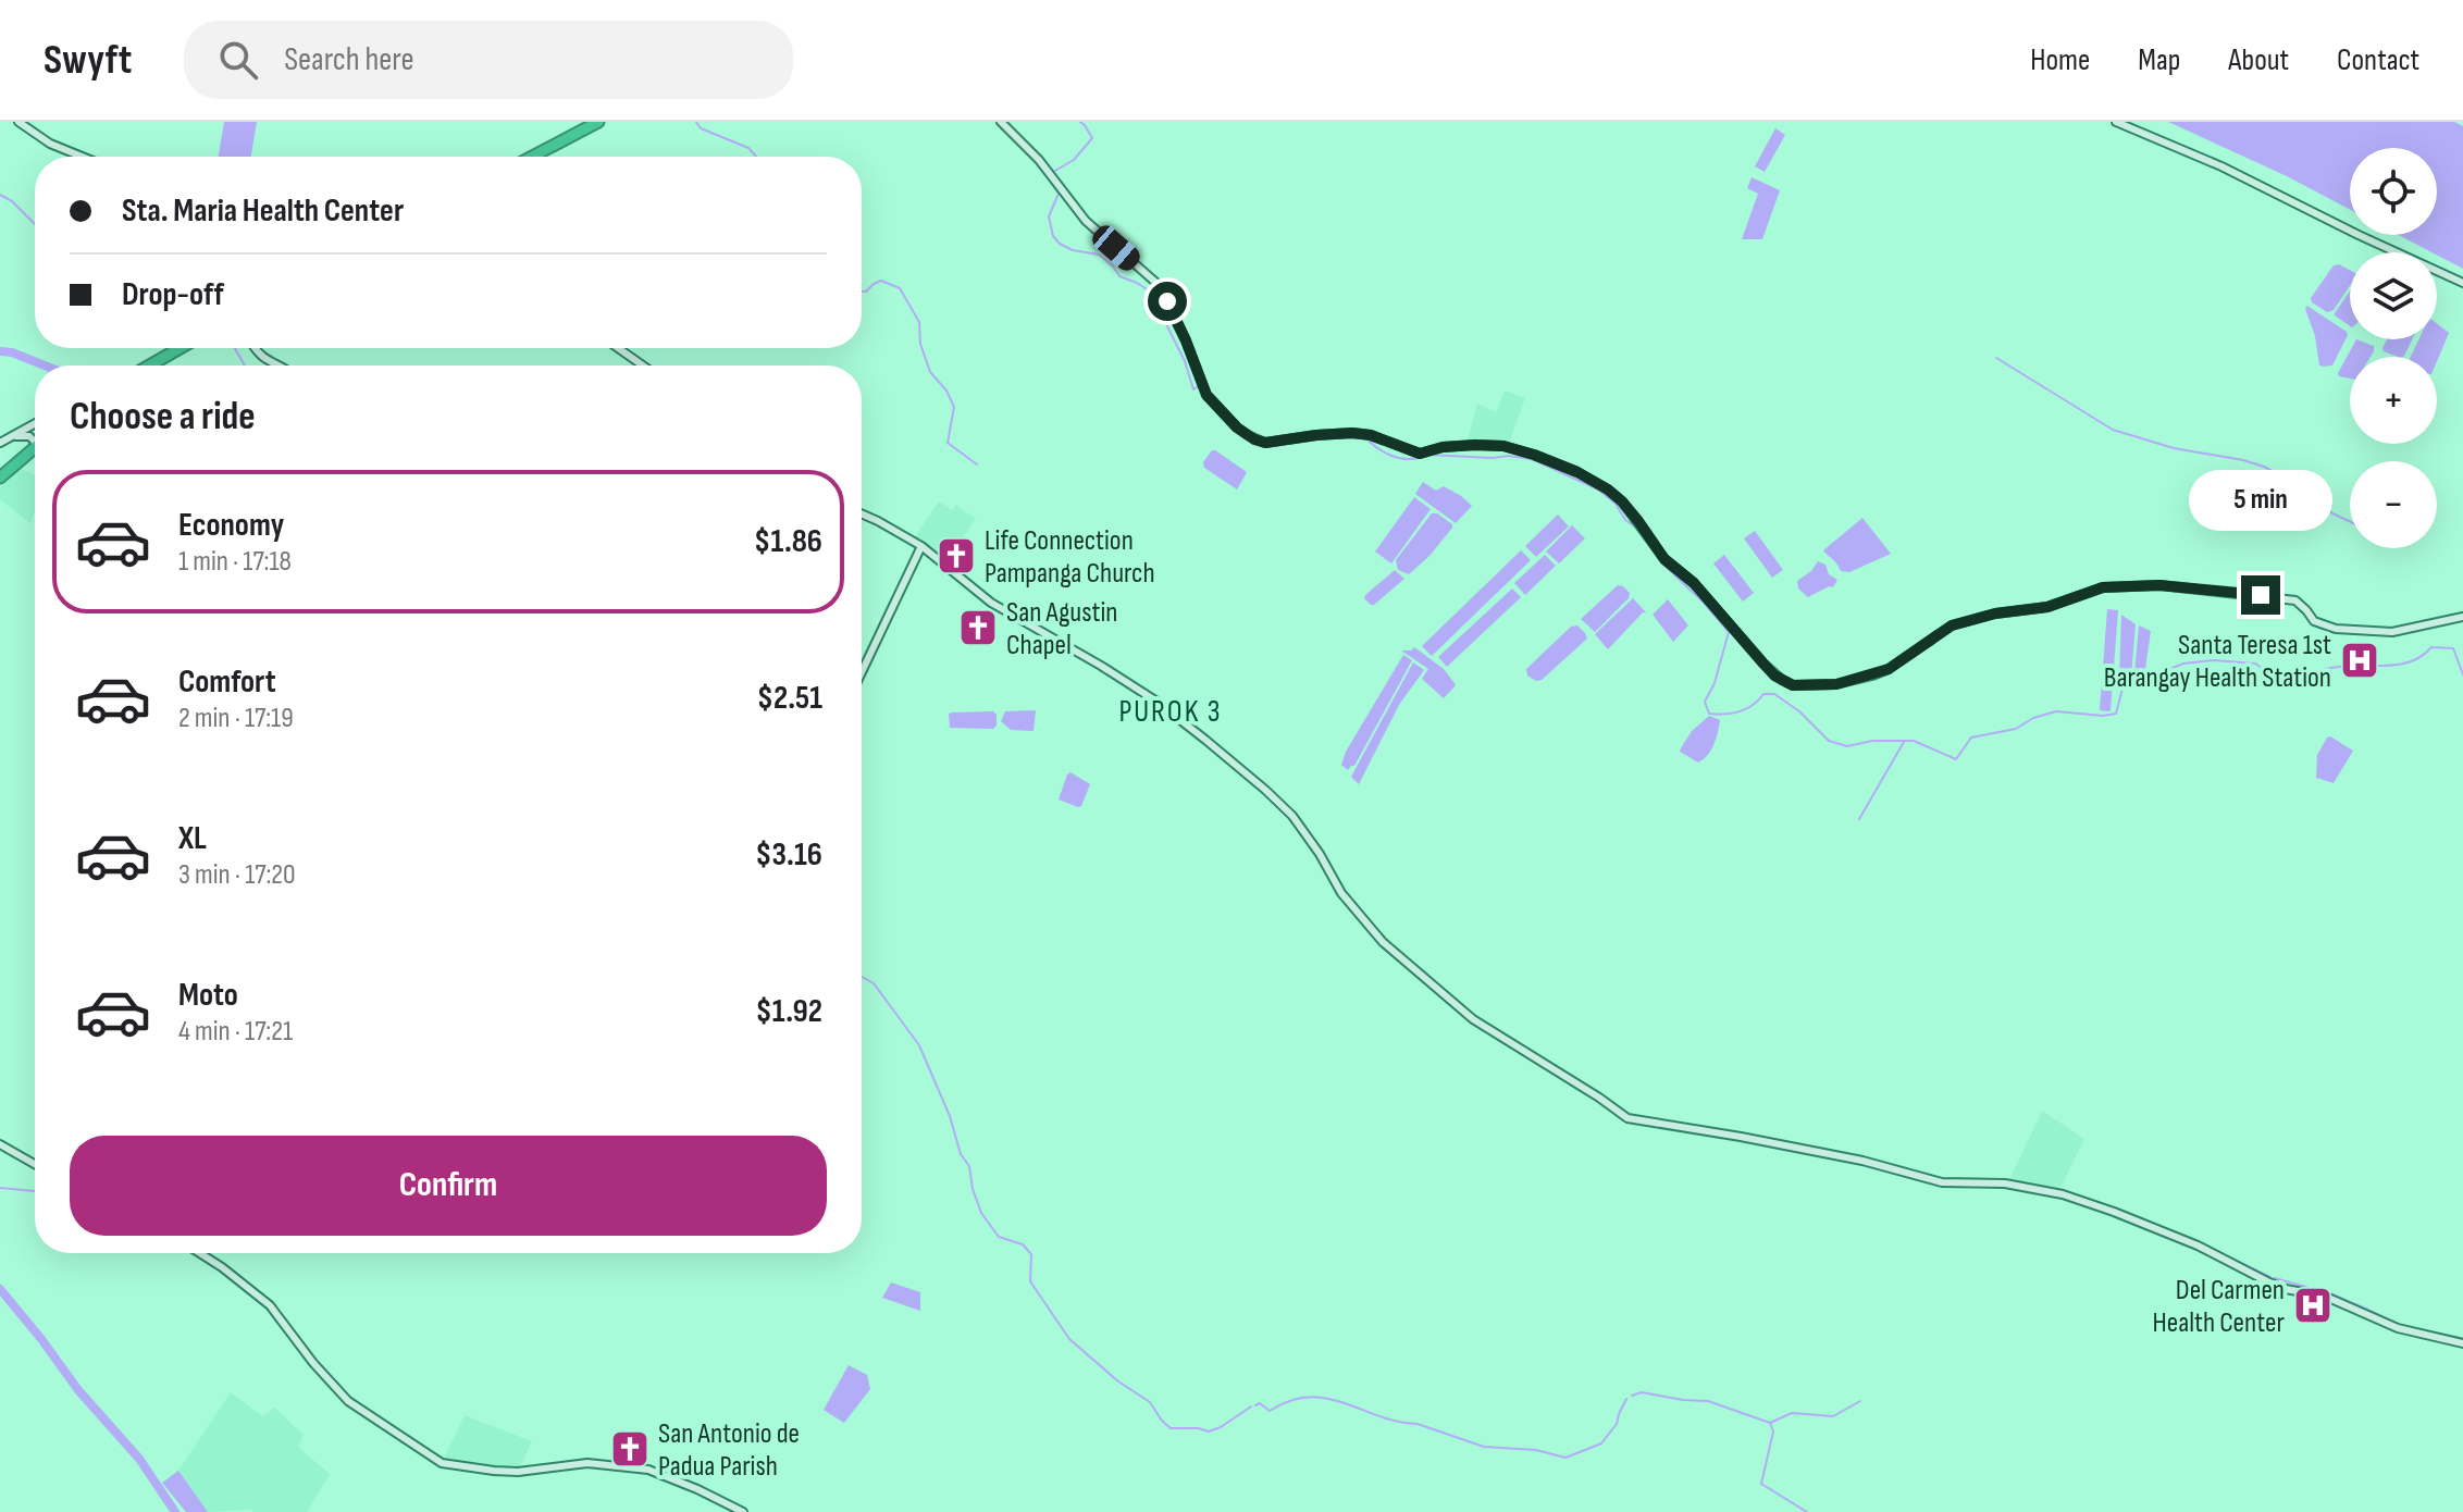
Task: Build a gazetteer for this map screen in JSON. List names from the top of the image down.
{
  "districts": ["PUROK 3"],
  "places": {
    "church": ["Life Connection Pampanga Church", "San Agustin Chapel", "San Antonio de Padua Parish"],
    "hospital": ["Santa Teresa 1st Barangay Health Station", "Del Carmen Health Center"]
  },
  "page": {
    "header": "Swyft",
    "search": "Search here",
    "nav": [
      "Home",
      "Map",
      "About",
      "Contact"
    ],
    "map_buttons": ["+", "−"],
    "banner": ["Sta. Maria Health Center", "Drop-off"],
    "heading": "Choose a ride",
    "bubble": "5 min",
    "list": [
      {
        "name": "Economy",
        "note": "1 min · 17:18",
        "value": "$1.86"
      },
      {
        "name": "Comfort",
        "note": "2 min · 17:19",
        "value": "$2.51"
      },
      {
        "name": "XL",
        "note": "3 min · 17:20",
        "value": "$3.16"
      },
      {
        "name": "Moto",
        "note": "4 min · 17:21",
        "value": "$1.92"
      }
    ],
    "buttons": "Confirm"
  }
}
